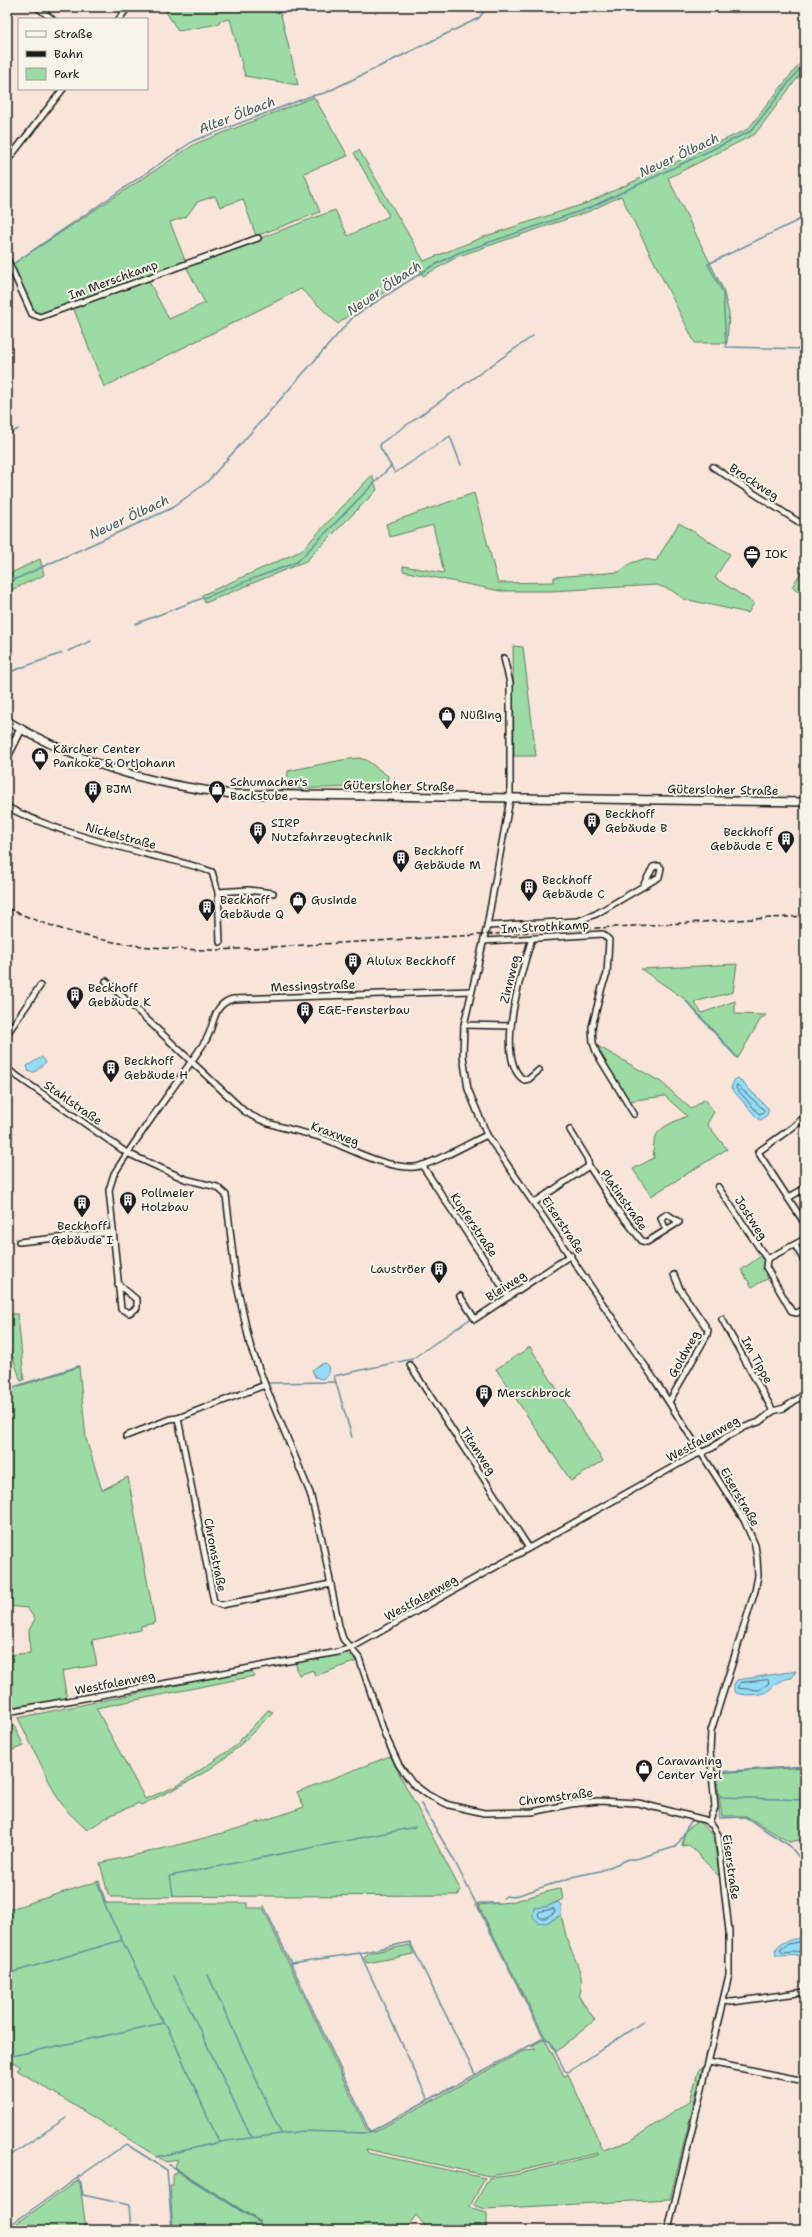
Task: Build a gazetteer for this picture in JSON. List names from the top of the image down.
{
  "streets": {
    "main road": ["Gütersloher Straße"],
    "street": [
      "Im Merschkamp",
      "Brockweg",
      "Nickelstraße",
      "Im Strothkamp",
      "Zinnweg",
      "Messingstraße",
      "Stahlstraße",
      "Kraxweg",
      "Platinstraße",
      "Jostweg",
      "Kupferstraße",
      "Eiserstraße",
      "Bleiweg",
      "Goldweg",
      "Im Tippe",
      "Westfalenweg",
      "Titanweg",
      "Chromstraße"
    ]
  },
  "crossings": [
    ["Gütersloher Straße", "Eiserstraße"],
    ["Im Strothkamp", "Zinnweg"],
    ["Im Strothkamp", "Eiserstraße"],
    ["Messingstraße", "Stahlstraße"],
    ["Messingstraße", "Kraxweg"],
    ["Messingstraße", "Eiserstraße"],
    ["Stahlstraße", "Chromstraße"],
    ["Kraxweg", "Kupferstraße"],
    ["Kraxweg", "Eiserstraße"],
    ["Platinstraße", "Eiserstraße"],
    ["Kupferstraße", "Bleiweg"],
    ["Eiserstraße", "Bleiweg"],
    ["Eiserstraße", "Goldweg"],
    ["Eiserstraße", "Westfalenweg"],
    ["Eiserstraße", "Chromstraße"],
    ["Im Tippe", "Westfalenweg"],
    ["Westfalenweg", "Titanweg"],
    ["Westfalenweg", "Chromstraße"]
  ],
  "water": ["Alter Ölbach", "Neuer Ölbach"],
  "places": {
    "office": ["IOK"],
    "shop": [
      "Nüßing",
      "Kärcher Center Pankoke & Ortjohann",
      "Schumacher's Backstube",
      "Gusinde",
      "Caravaning Center Verl"
    ],
    "building": [
      "BJM",
      "Beckhoff Gebäude B",
      "SIRP Nutzfahrzeugtechnik",
      "Beckhoff Gebäude E",
      "Beckhoff Gebäude M",
      "Beckhoff Gebäude C",
      "Beckhoff Gebäude Q",
      "Alulux Beckhoff",
      "Beckhoff Gebäude K",
      "EGE-Fensterbau",
      "Beckhoff Gebäude H",
      "Pollmeier Holzbau",
      "Beckhoff Gebäude I",
      "Lauströer",
      "Merschbrock"
    ]
  },
  "legend": ["Straße", "Bahn", "Park"]
}
